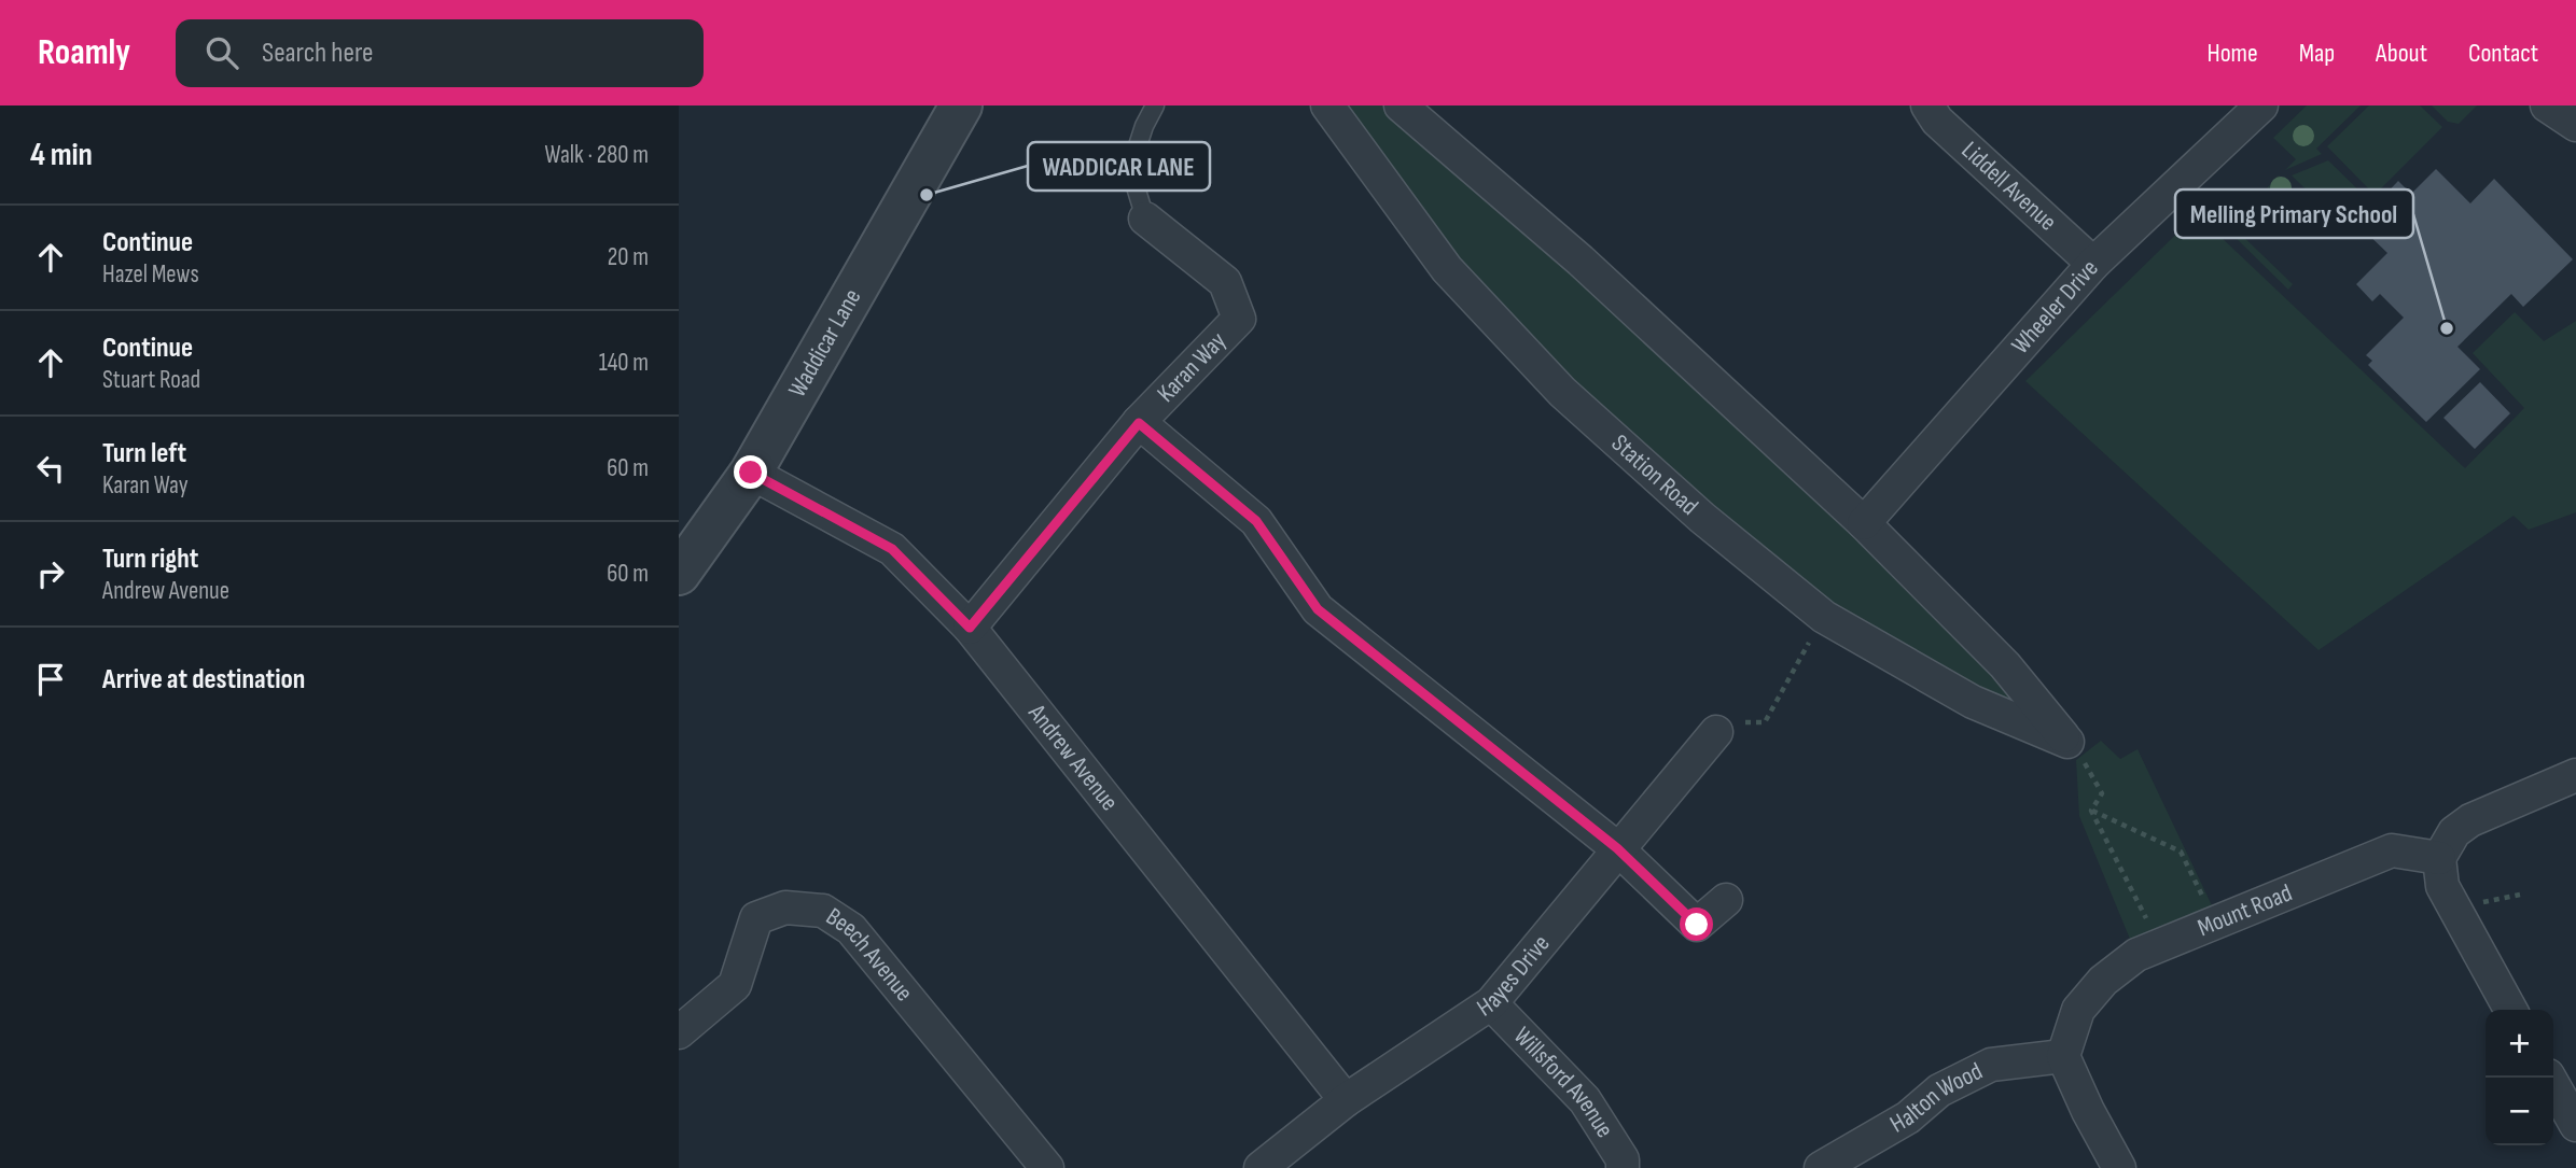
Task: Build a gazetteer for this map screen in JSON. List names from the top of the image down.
{
  "streets": {
    "street": [
      "Liddell Avenue",
      "Wheeler Drive",
      "Waddicar Lane",
      "Karan Way",
      "Station Road",
      "Andrew Avenue",
      "Mount Road",
      "Beech Avenue",
      "Hayes Drive",
      "Willsford Avenue",
      "Halton Wood"
    ]
  },
  "crossings": [
    ["Liddell Avenue", "Wheeler Drive"],
    ["Waddicar Lane", "Andrew Avenue"],
    ["Karan Way", "Andrew Avenue"],
    ["Andrew Avenue", "Hayes Drive"],
    ["Mount Road", "Halton Wood"],
    ["Hayes Drive", "Willsford Avenue"]
  ],
  "places": ["WADDICAR LANE", "Melling Primary School"],
  "page": {
    "header": "Roamly",
    "search": "Search here",
    "nav": [
      "Home",
      "Map",
      "About",
      "Contact"
    ],
    "heading": ["4 min", "Walk · 280 m"],
    "list": [
      ["Continue", "Hazel Mews", "20 m"],
      ["Continue", "Stuart Road", "140 m"],
      ["Turn left", "Karan Way", "60 m"],
      ["Turn right", "Andrew Avenue", "60 m"],
      "Arrive at destination"
    ],
    "map_buttons": ["+", "−"]
  }
}
